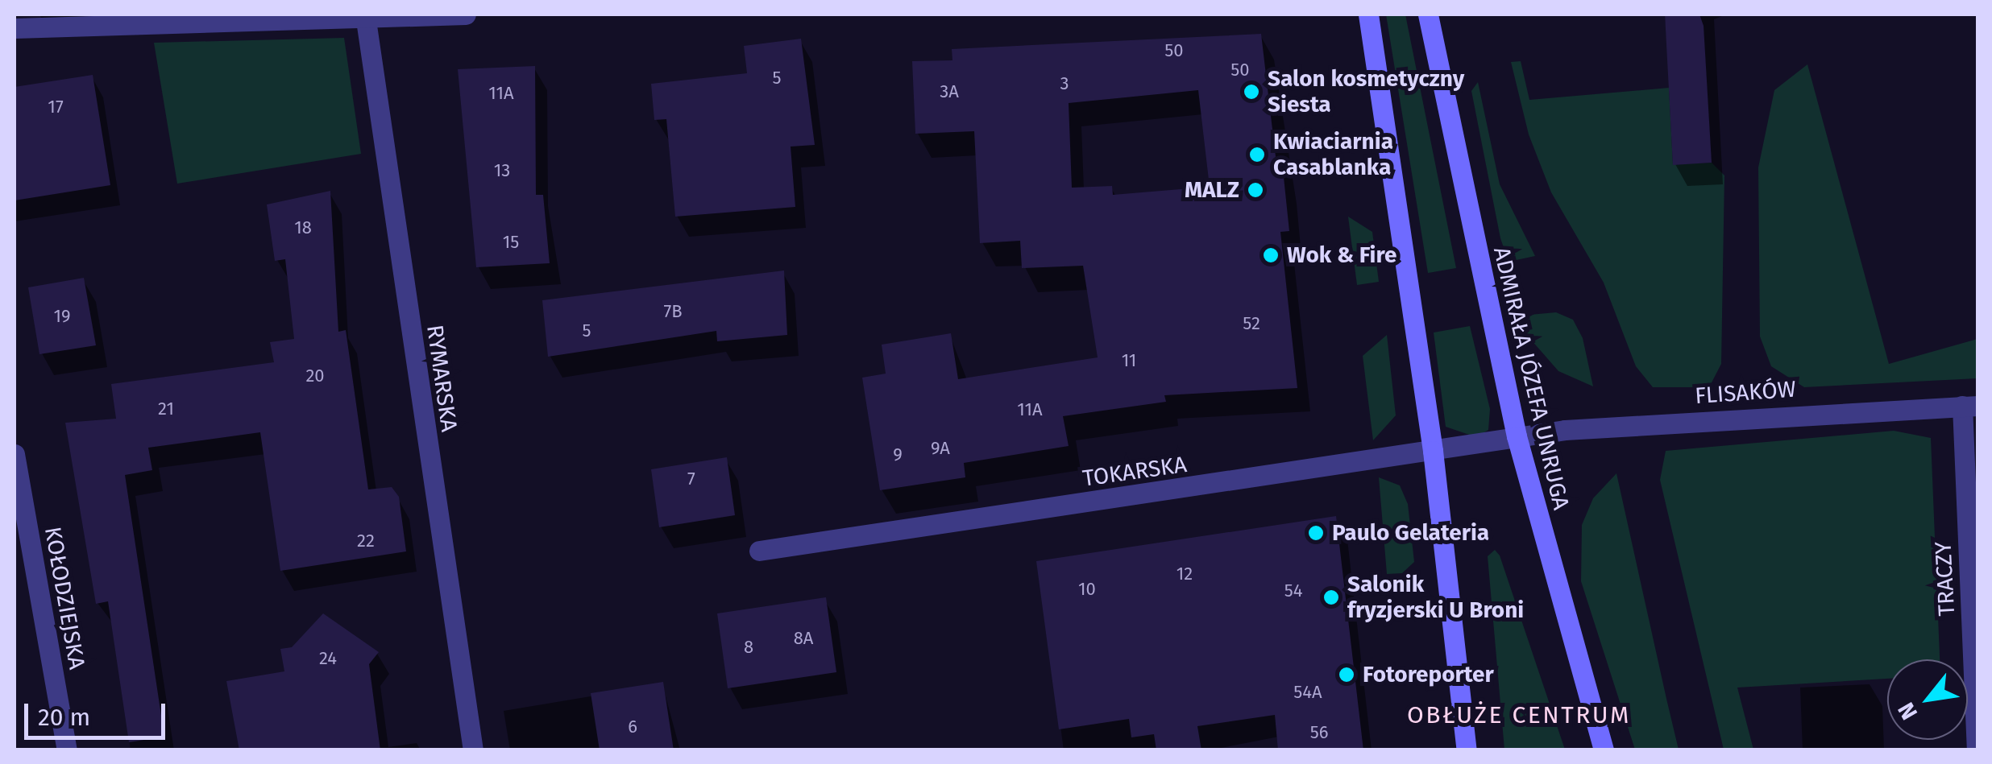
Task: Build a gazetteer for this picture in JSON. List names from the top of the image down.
{
  "streets": {
    "street": [
      "RYMARSKA",
      "ADMIRAŁA JÓZEFA UNRUGA",
      "FLISAKÓW",
      "TOKARSKA",
      "TRACZY",
      "KOŁODZIEJSKA"
    ]
  },
  "crossings": [
    ["ADMIRAŁA JÓZEFA UNRUGA", "FLISAKÓW"],
    ["ADMIRAŁA JÓZEFA UNRUGA", "TOKARSKA"],
    ["FLISAKÓW", "TOKARSKA"],
    ["FLISAKÓW", "TRACZY"]
  ],
  "districts": ["OBŁUŻE CENTRUM"],
  "places": [
    "Salon kosmetyczny Siesta",
    "Kwiaciarnia Casablanka",
    "MALZ",
    "Wok & Fire",
    "Paulo Gelateria",
    "Salonik fryzjerski U Broni",
    "Fotoreporter"
  ],
  "house_numbers": [
    "50",
    "50",
    "5",
    "3",
    "3A",
    "11A",
    "17",
    "13",
    "18",
    "15",
    "7B",
    "19",
    "52",
    "5",
    "11",
    "20",
    "21",
    "11A",
    "9A",
    "9",
    "7",
    "22",
    "12",
    "10",
    "54",
    "8A",
    "8",
    "24",
    "54A",
    "6",
    "56"
  ],
  "scale_bar": "20 m",
  "north": "bottom left"
}
